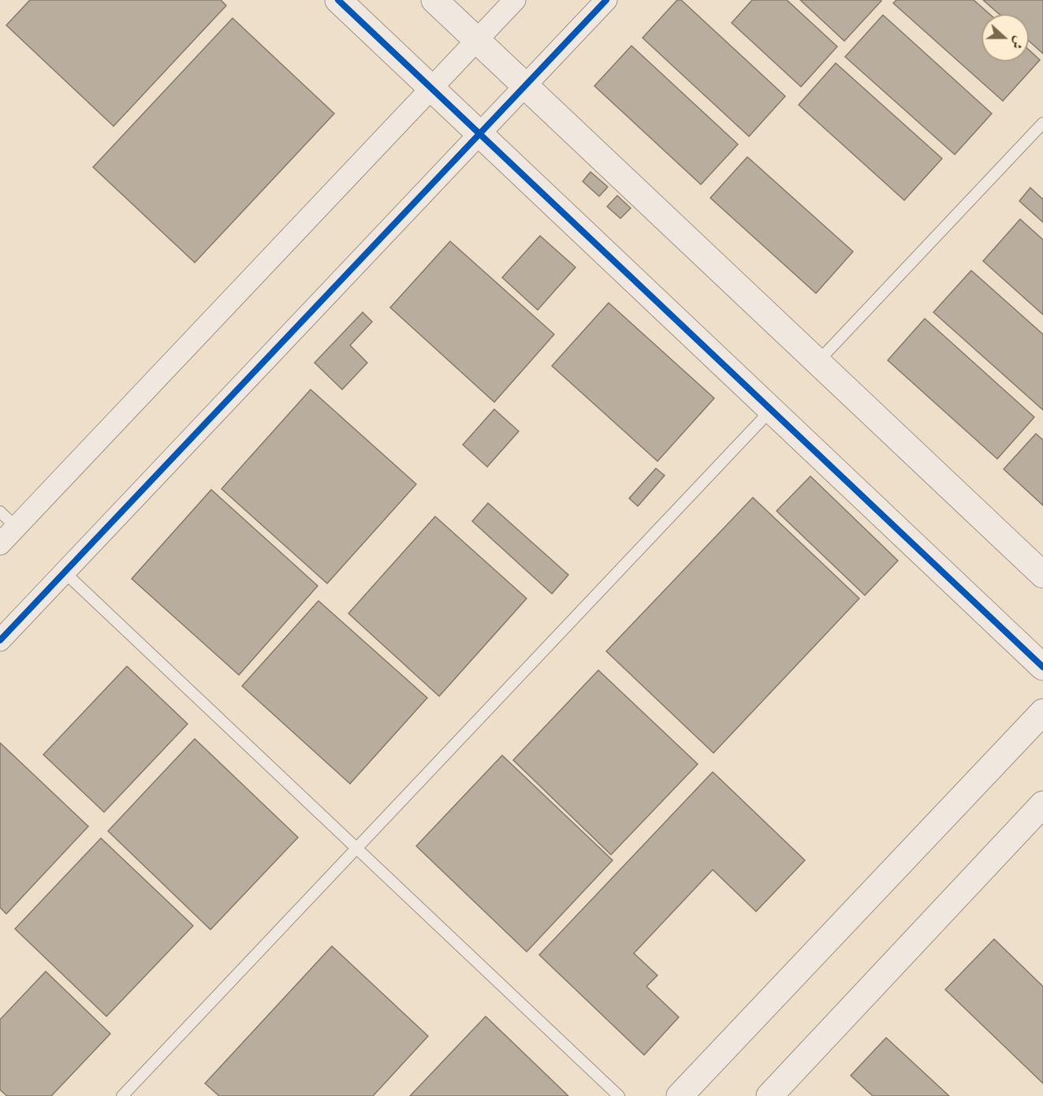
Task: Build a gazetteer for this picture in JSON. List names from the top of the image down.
{
  "north": "right"
}
